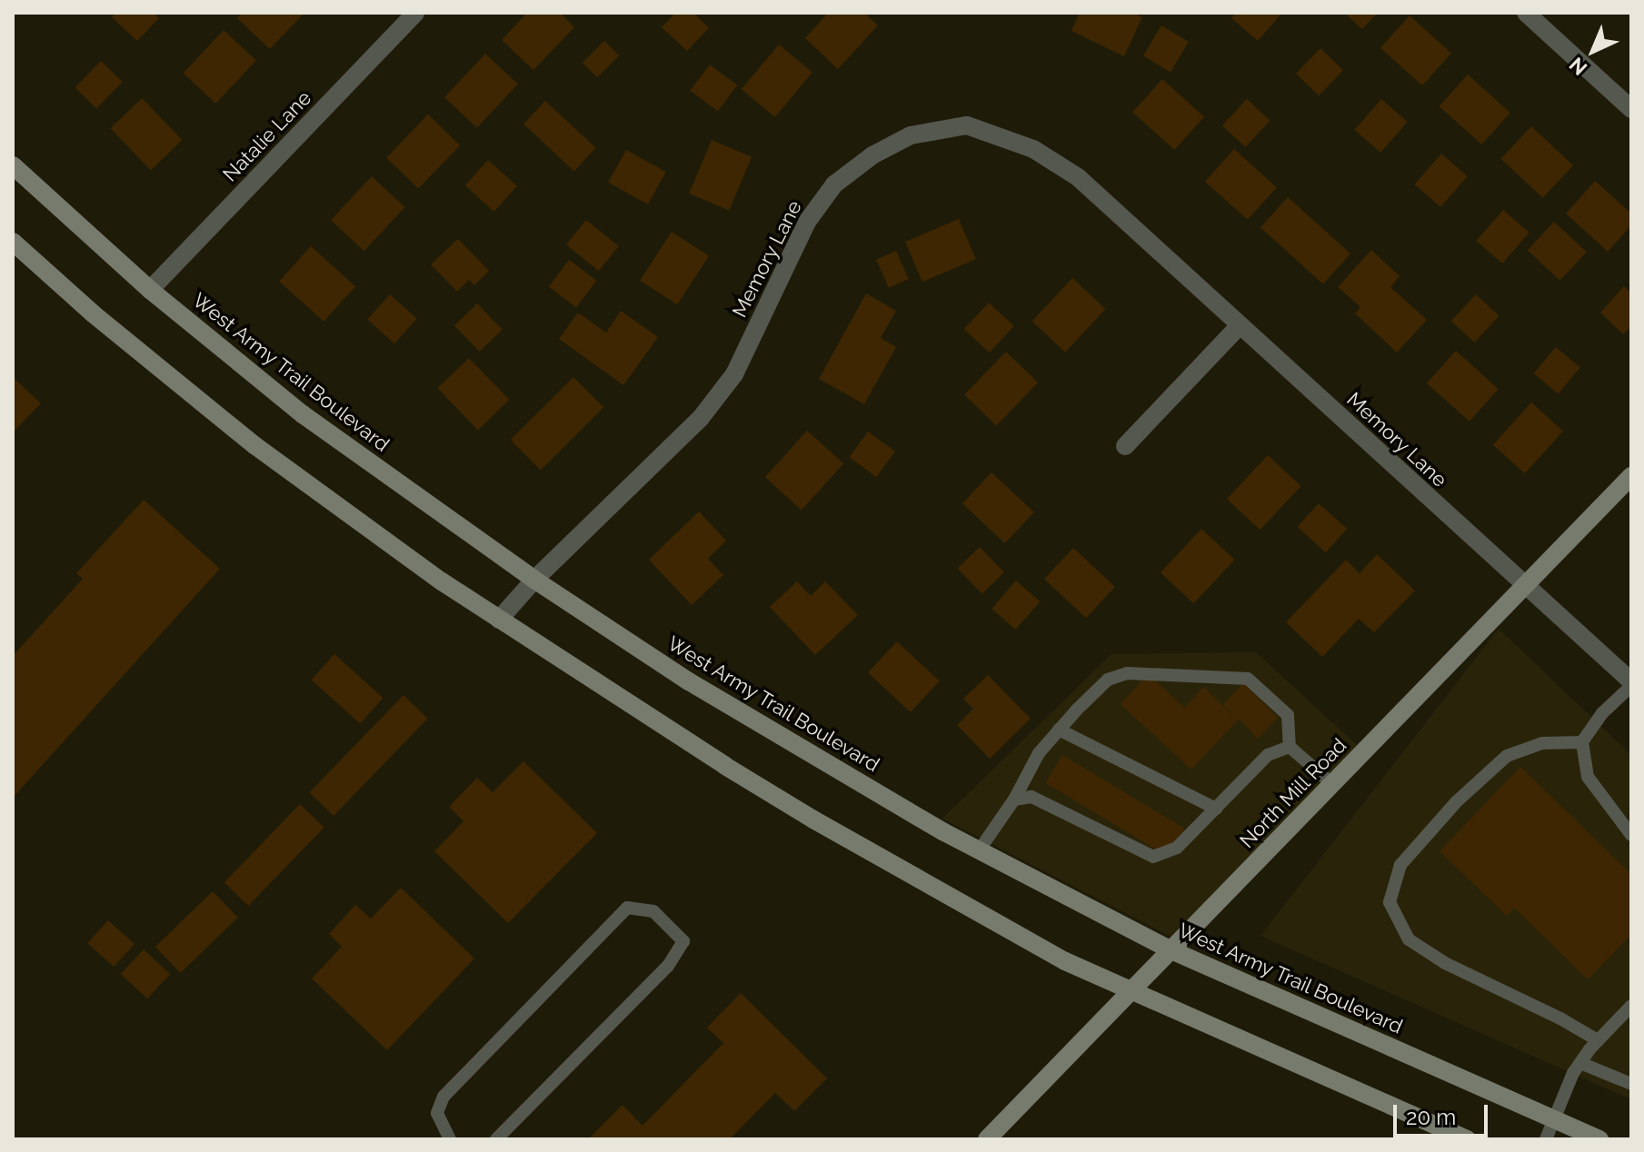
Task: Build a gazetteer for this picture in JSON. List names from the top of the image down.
{
  "streets": {
    "main road": ["West Army Trail Boulevard", "North Mill Road"],
    "street": ["Natalie Lane", "Memory Lane"]
  },
  "crossings": [
    ["Natalie Lane", "West Army Trail Boulevard"],
    ["Memory Lane", "West Army Trail Boulevard"],
    ["Memory Lane", "North Mill Road"],
    ["West Army Trail Boulevard", "North Mill Road"]
  ],
  "scale_bar": "20 m",
  "north": "bottom left"
}
